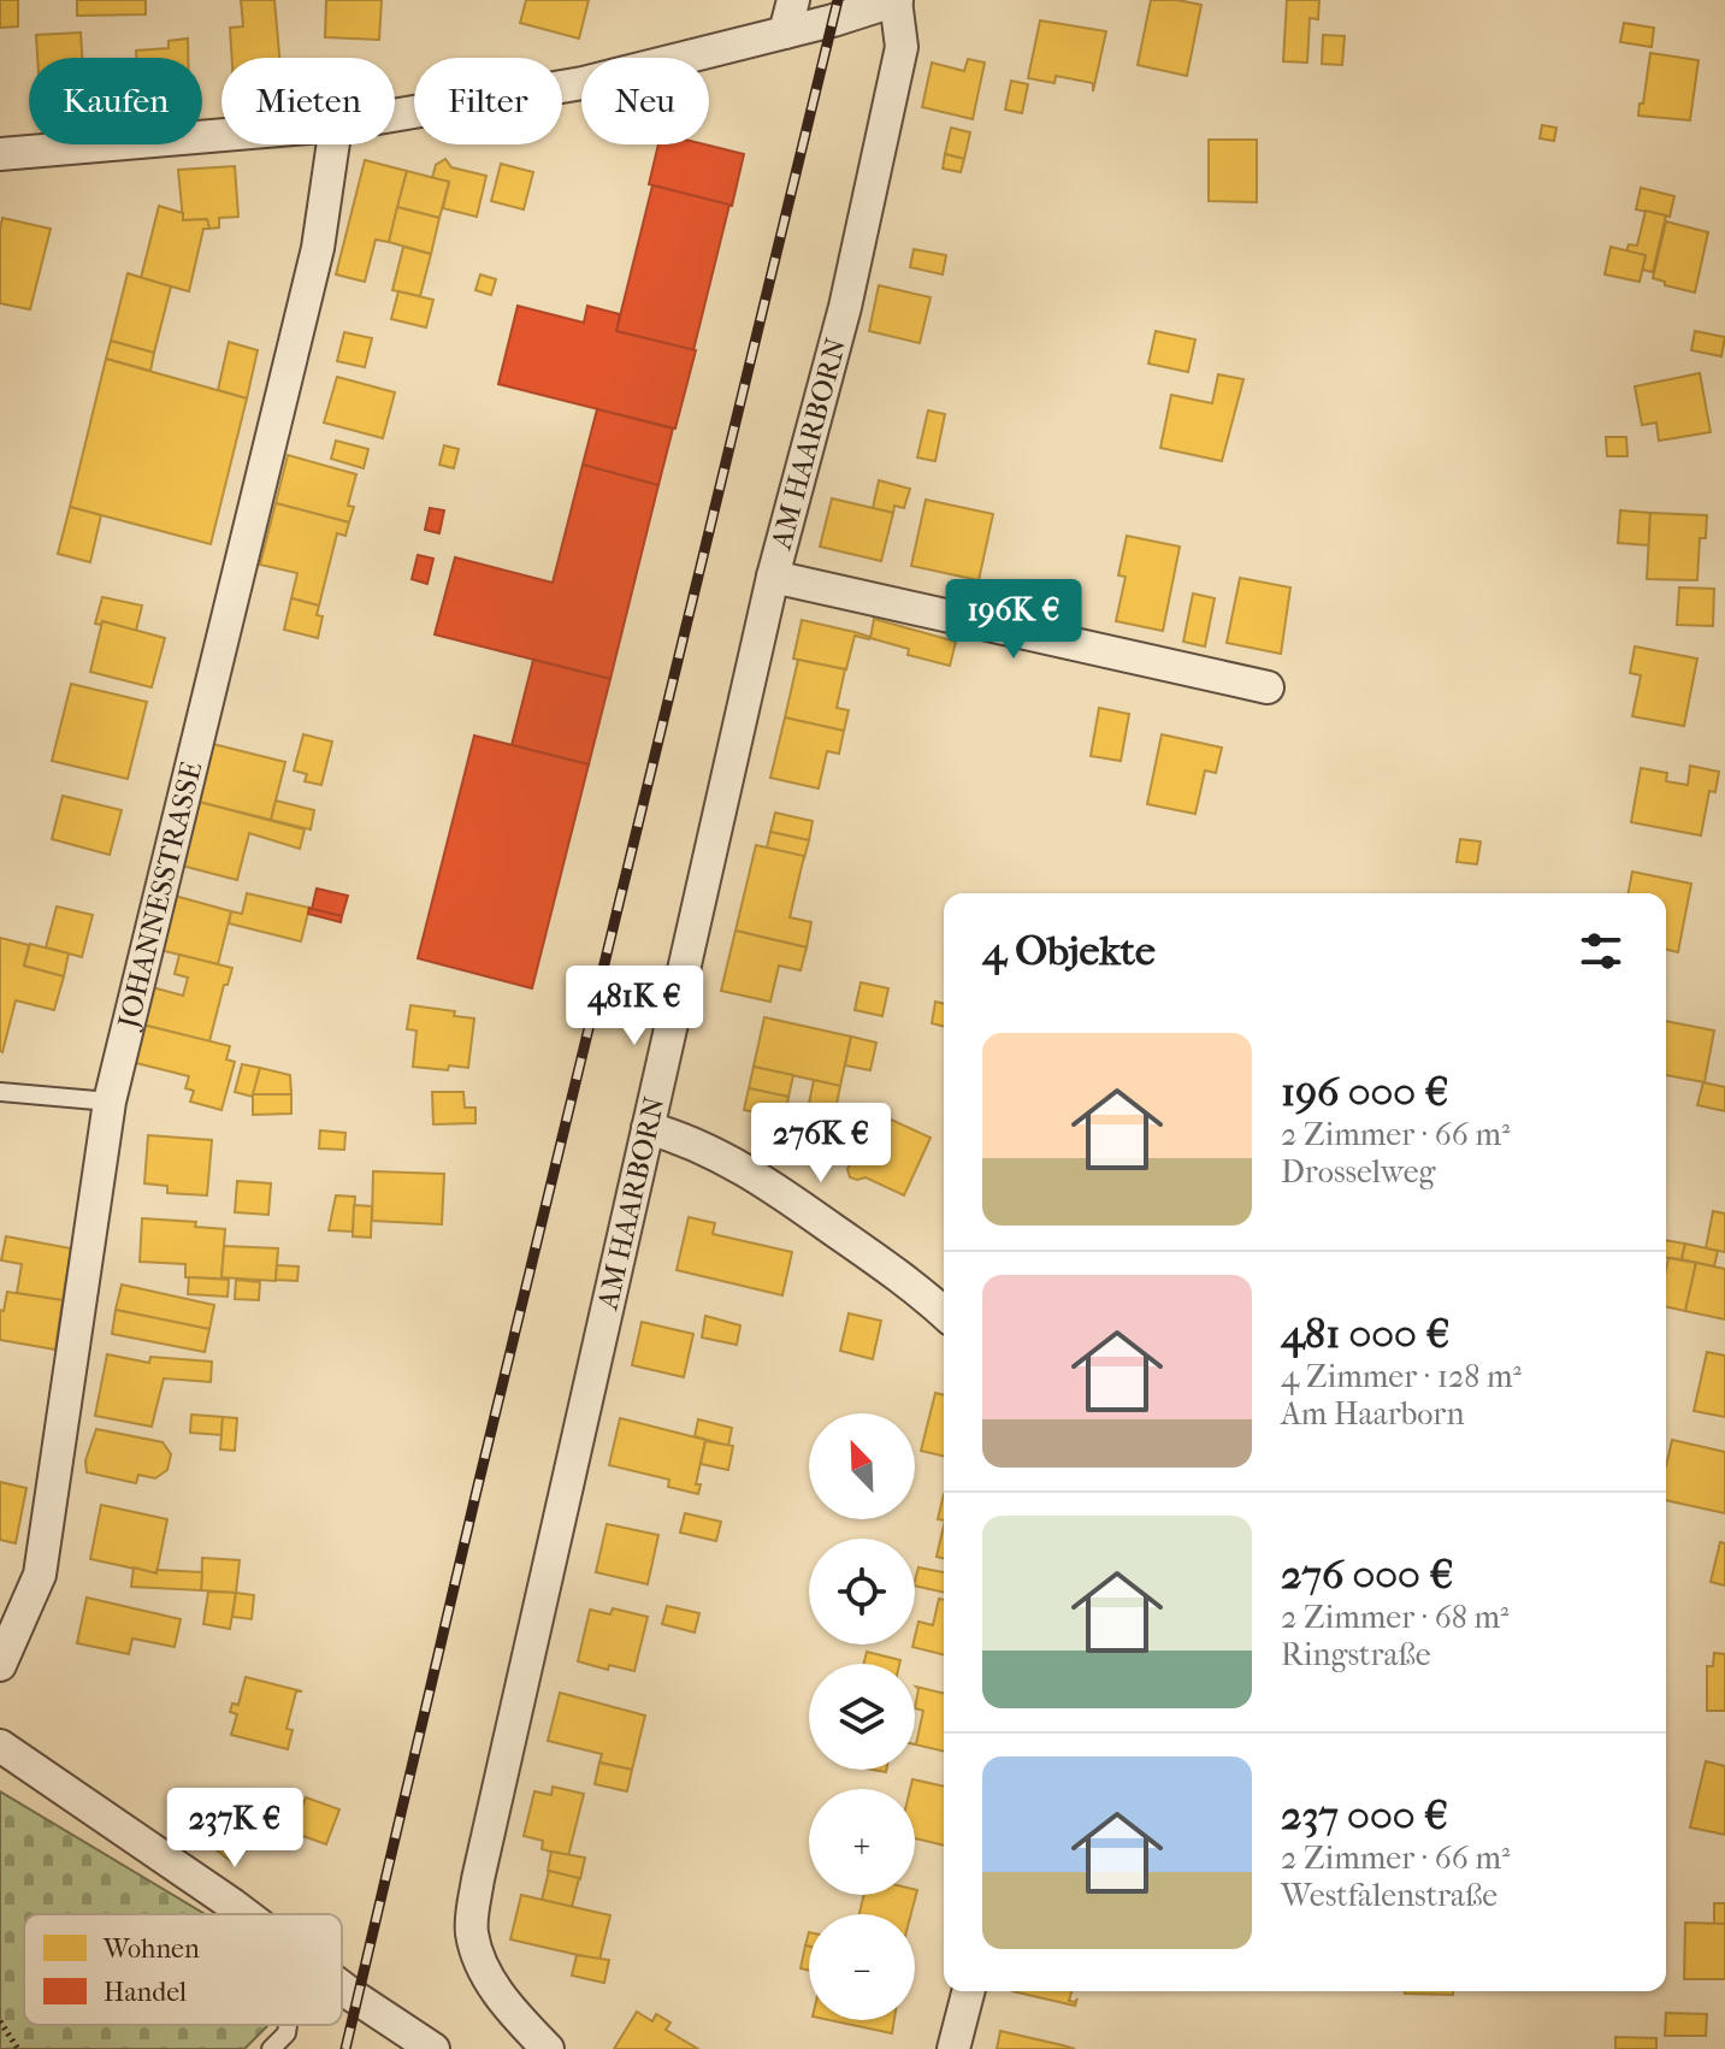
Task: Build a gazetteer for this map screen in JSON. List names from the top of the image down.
{
  "streets": {
    "street": ["AM HAARBORN", "JOHANNESSTRASSE"]
  },
  "legend": ["Wohnen", "Handel"],
  "north": "top left",
  "page": {
    "chip": [
      "Kaufen",
      "Mieten",
      "Filter",
      "Neu"
    ],
    "price": [
      "196K €",
      "481K €",
      "276K €",
      "237K €"
    ],
    "heading": "4 Objekte",
    "list": [
      {
        "name": "196 000 €",
        "note": "2 Zimmer · 66 m² · Drosselweg"
      },
      {
        "name": "481 000 €",
        "note": "4 Zimmer · 128 m² · Am Haarborn"
      },
      {
        "name": "276 000 €",
        "note": "2 Zimmer · 68 m² · Ringstraße"
      },
      {
        "name": "237 000 €",
        "note": "2 Zimmer · 66 m² · Westfalenstraße"
      }
    ],
    "map_buttons": ["+", "−"]
  }
}
